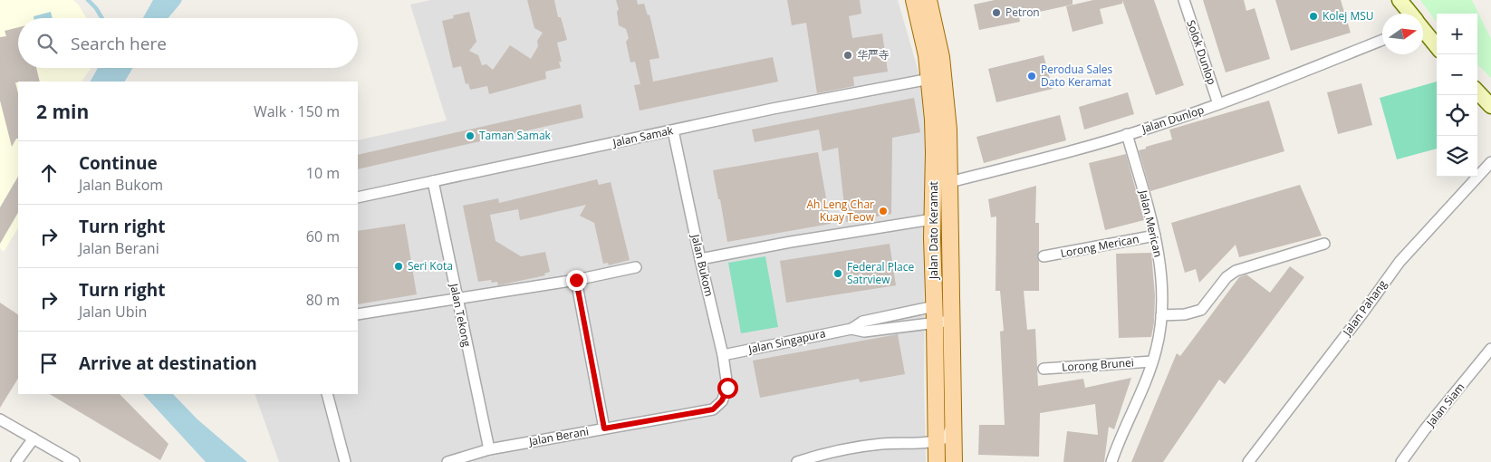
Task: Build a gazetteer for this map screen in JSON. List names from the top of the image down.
{
  "streets": {
    "main road": ["Jalan Dato Keramat"],
    "street": [
      "Solok Dunlop",
      "Jalan Dunlop",
      "Jalan Samak",
      "Jalan Merican",
      "Lorong Merican",
      "Jalan Bukom",
      "Jalan Pahang",
      "Jalan Tekong",
      "Jalan Singapura",
      "Lorong Brunei",
      "Jalan Siam",
      "Jalan Berani"
    ]
  },
  "crossings": [
    ["Solok Dunlop", "Jalan Dunlop"],
    ["Jalan Dunlop", "Jalan Merican"],
    ["Jalan Dunlop", "Jalan Dato Keramat"],
    ["Jalan Samak", "Jalan Dato Keramat"],
    ["Jalan Samak", "Jalan Bukom"],
    ["Jalan Samak", "Jalan Tekong"],
    ["Jalan Merican", "Lorong Merican"],
    ["Jalan Merican", "Lorong Brunei"],
    ["Jalan Dato Keramat", "Jalan Singapura"],
    ["Jalan Bukom", "Jalan Singapura"],
    ["Jalan Bukom", "Jalan Berani"],
    ["Jalan Tekong", "Jalan Berani"]
  ],
  "places": [
    "Petron",
    "Kolej MSU",
    "华严寺",
    "Perodua Sales Dato Keramat",
    "Taman Samak",
    "Ah Leng Char Kuay Teow",
    "Seri Kota",
    "Federal Place Satrview"
  ],
  "north": "right",
  "page": {
    "map_buttons": ["+", "−"],
    "search": "Search here",
    "heading": ["2 min", "Walk · 150 m"],
    "list": [
      ["Continue", "Jalan Bukom", "10 m"],
      ["Turn right", "Jalan Berani", "60 m"],
      ["Turn right", "Jalan Ubin", "80 m"],
      "Arrive at destination"
    ]
  }
}
